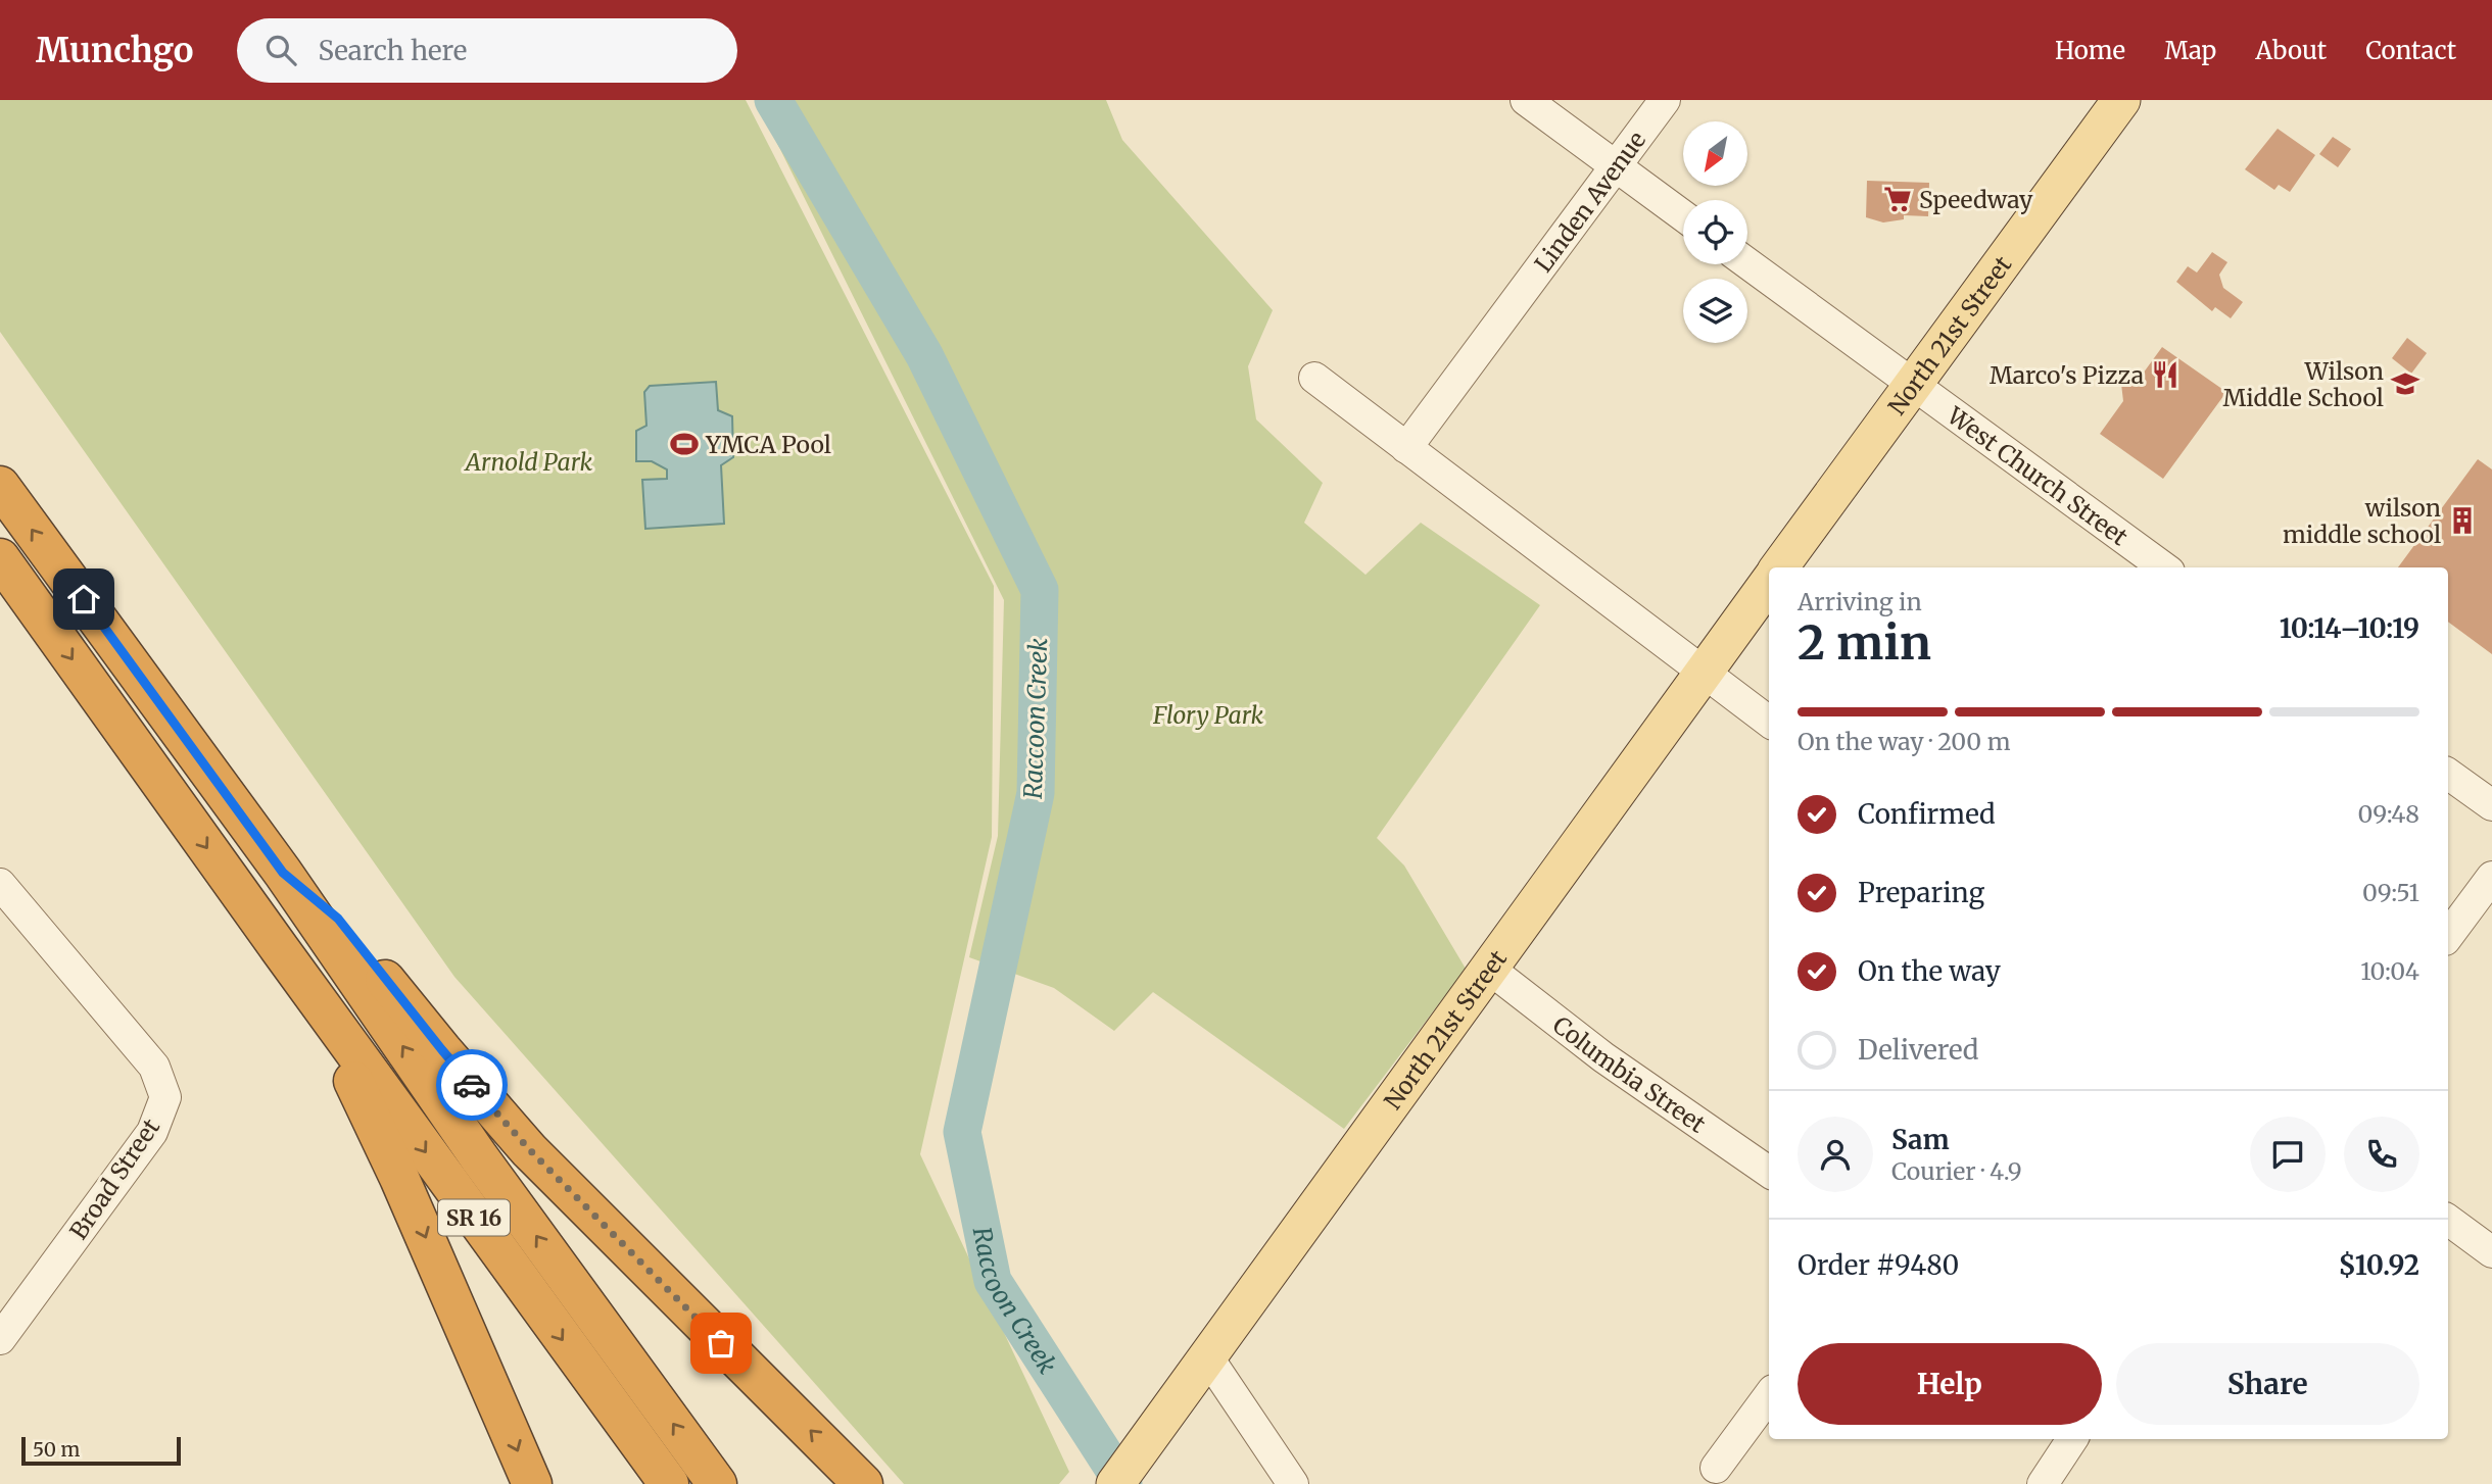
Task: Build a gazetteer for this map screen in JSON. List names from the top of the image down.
{
  "streets": {
    "highway": ["SR 16"],
    "main road": ["North 21st Street"],
    "street": [
      "Linden Avenue",
      "West Church Street",
      "Columbia Street",
      "Broad Street"
    ]
  },
  "crossings": [
    ["North 21st Street", "West Church Street"],
    ["North 21st Street", "Columbia Street"]
  ],
  "water": ["Raccoon Creek"],
  "parks": ["Arnold Park", "Flory Park"],
  "places": {
    "supermarket": ["Speedway"],
    "restaurant": ["Marco's Pizza"],
    "school or university": ["Wilson Middle School"],
    "sports": ["YMCA Pool"],
    "building": ["wilson middle school"]
  },
  "scale_bar": "50 m",
  "north": "bottom left",
  "page": {
    "header": "Munchgo",
    "search": "Search here",
    "nav": [
      "Home",
      "Map",
      "About",
      "Contact"
    ],
    "heading": ["2 min", "Arriving in", "10:14–10:19"],
    "panel": [
      "Sam",
      "Courier · 4.9",
      "Order #9480",
      "$10.92"
    ],
    "bar": "On the way · 200 m",
    "list": [
      ["Confirmed", "09:48"],
      ["Preparing", "09:51"],
      ["On the way", "10:04"],
      "Delivered"
    ],
    "buttons": ["Help", "Share"],
    "scale": "50 m"
  }
}
